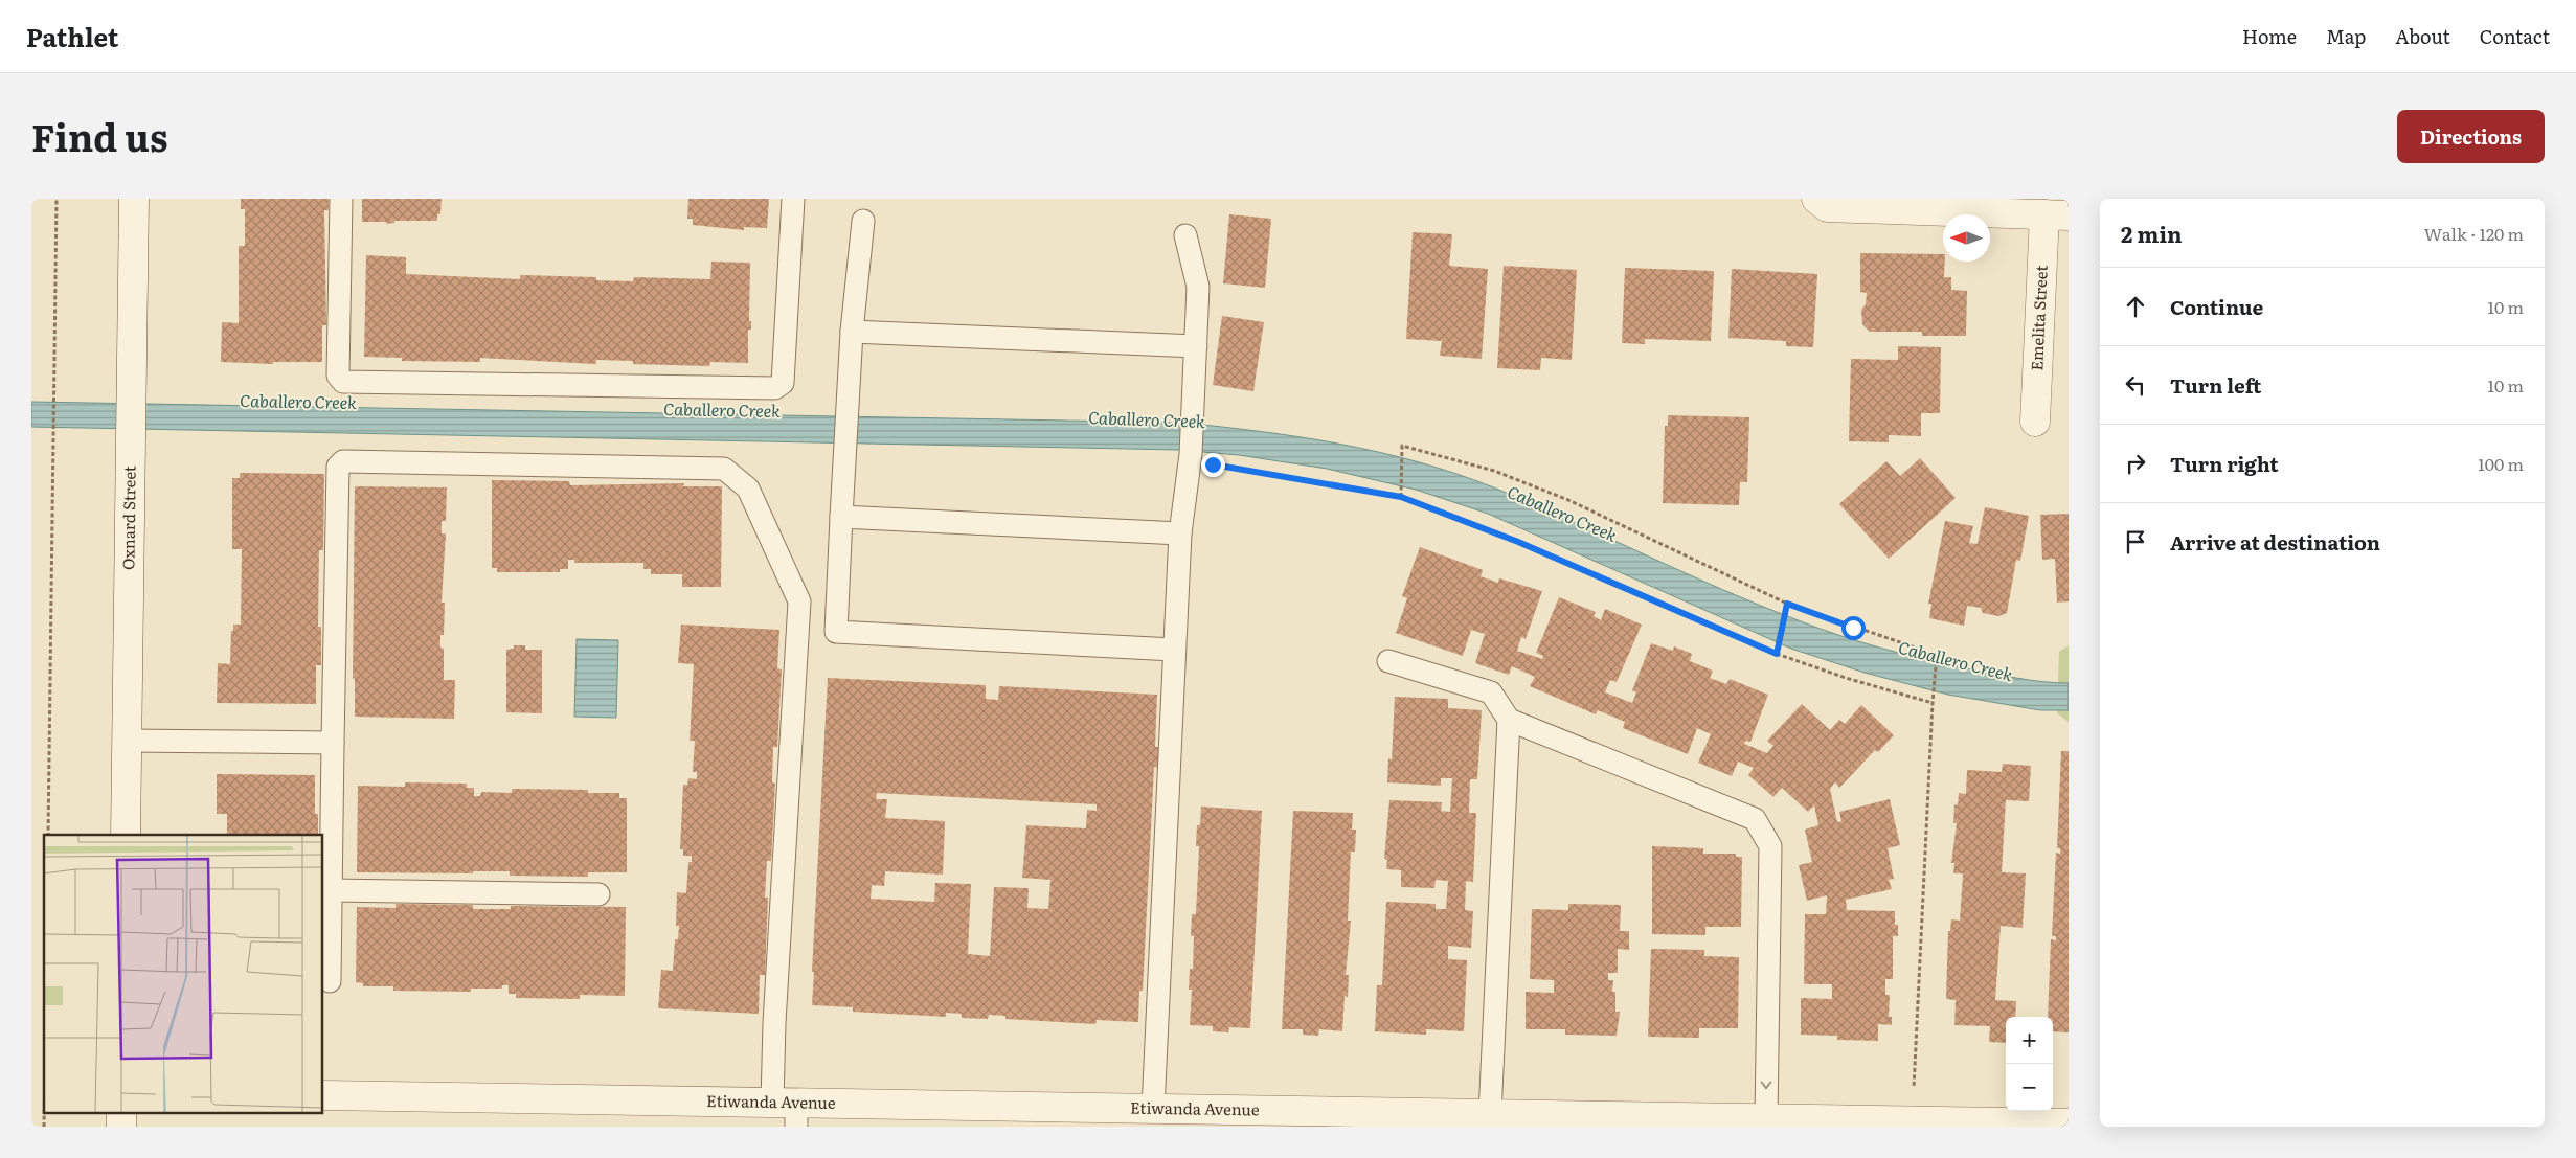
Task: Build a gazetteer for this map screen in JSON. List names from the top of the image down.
{
  "streets": {
    "street": ["Emelita Street", "Oxnard Street", "Etiwanda Avenue"]
  },
  "water": ["Caballero Creek"],
  "north": "left",
  "page": {
    "header": "Pathlet",
    "nav": [
      "Home",
      "Map",
      "About",
      "Contact"
    ],
    "title": "Find us",
    "buttons": "Directions",
    "heading": ["2 min", "Walk · 120 m"],
    "list": [
      ["Continue", "10 m"],
      ["Turn left", "10 m"],
      ["Turn right", "100 m"],
      "Arrive at destination"
    ],
    "map_buttons": ["+", "−"]
  }
}
